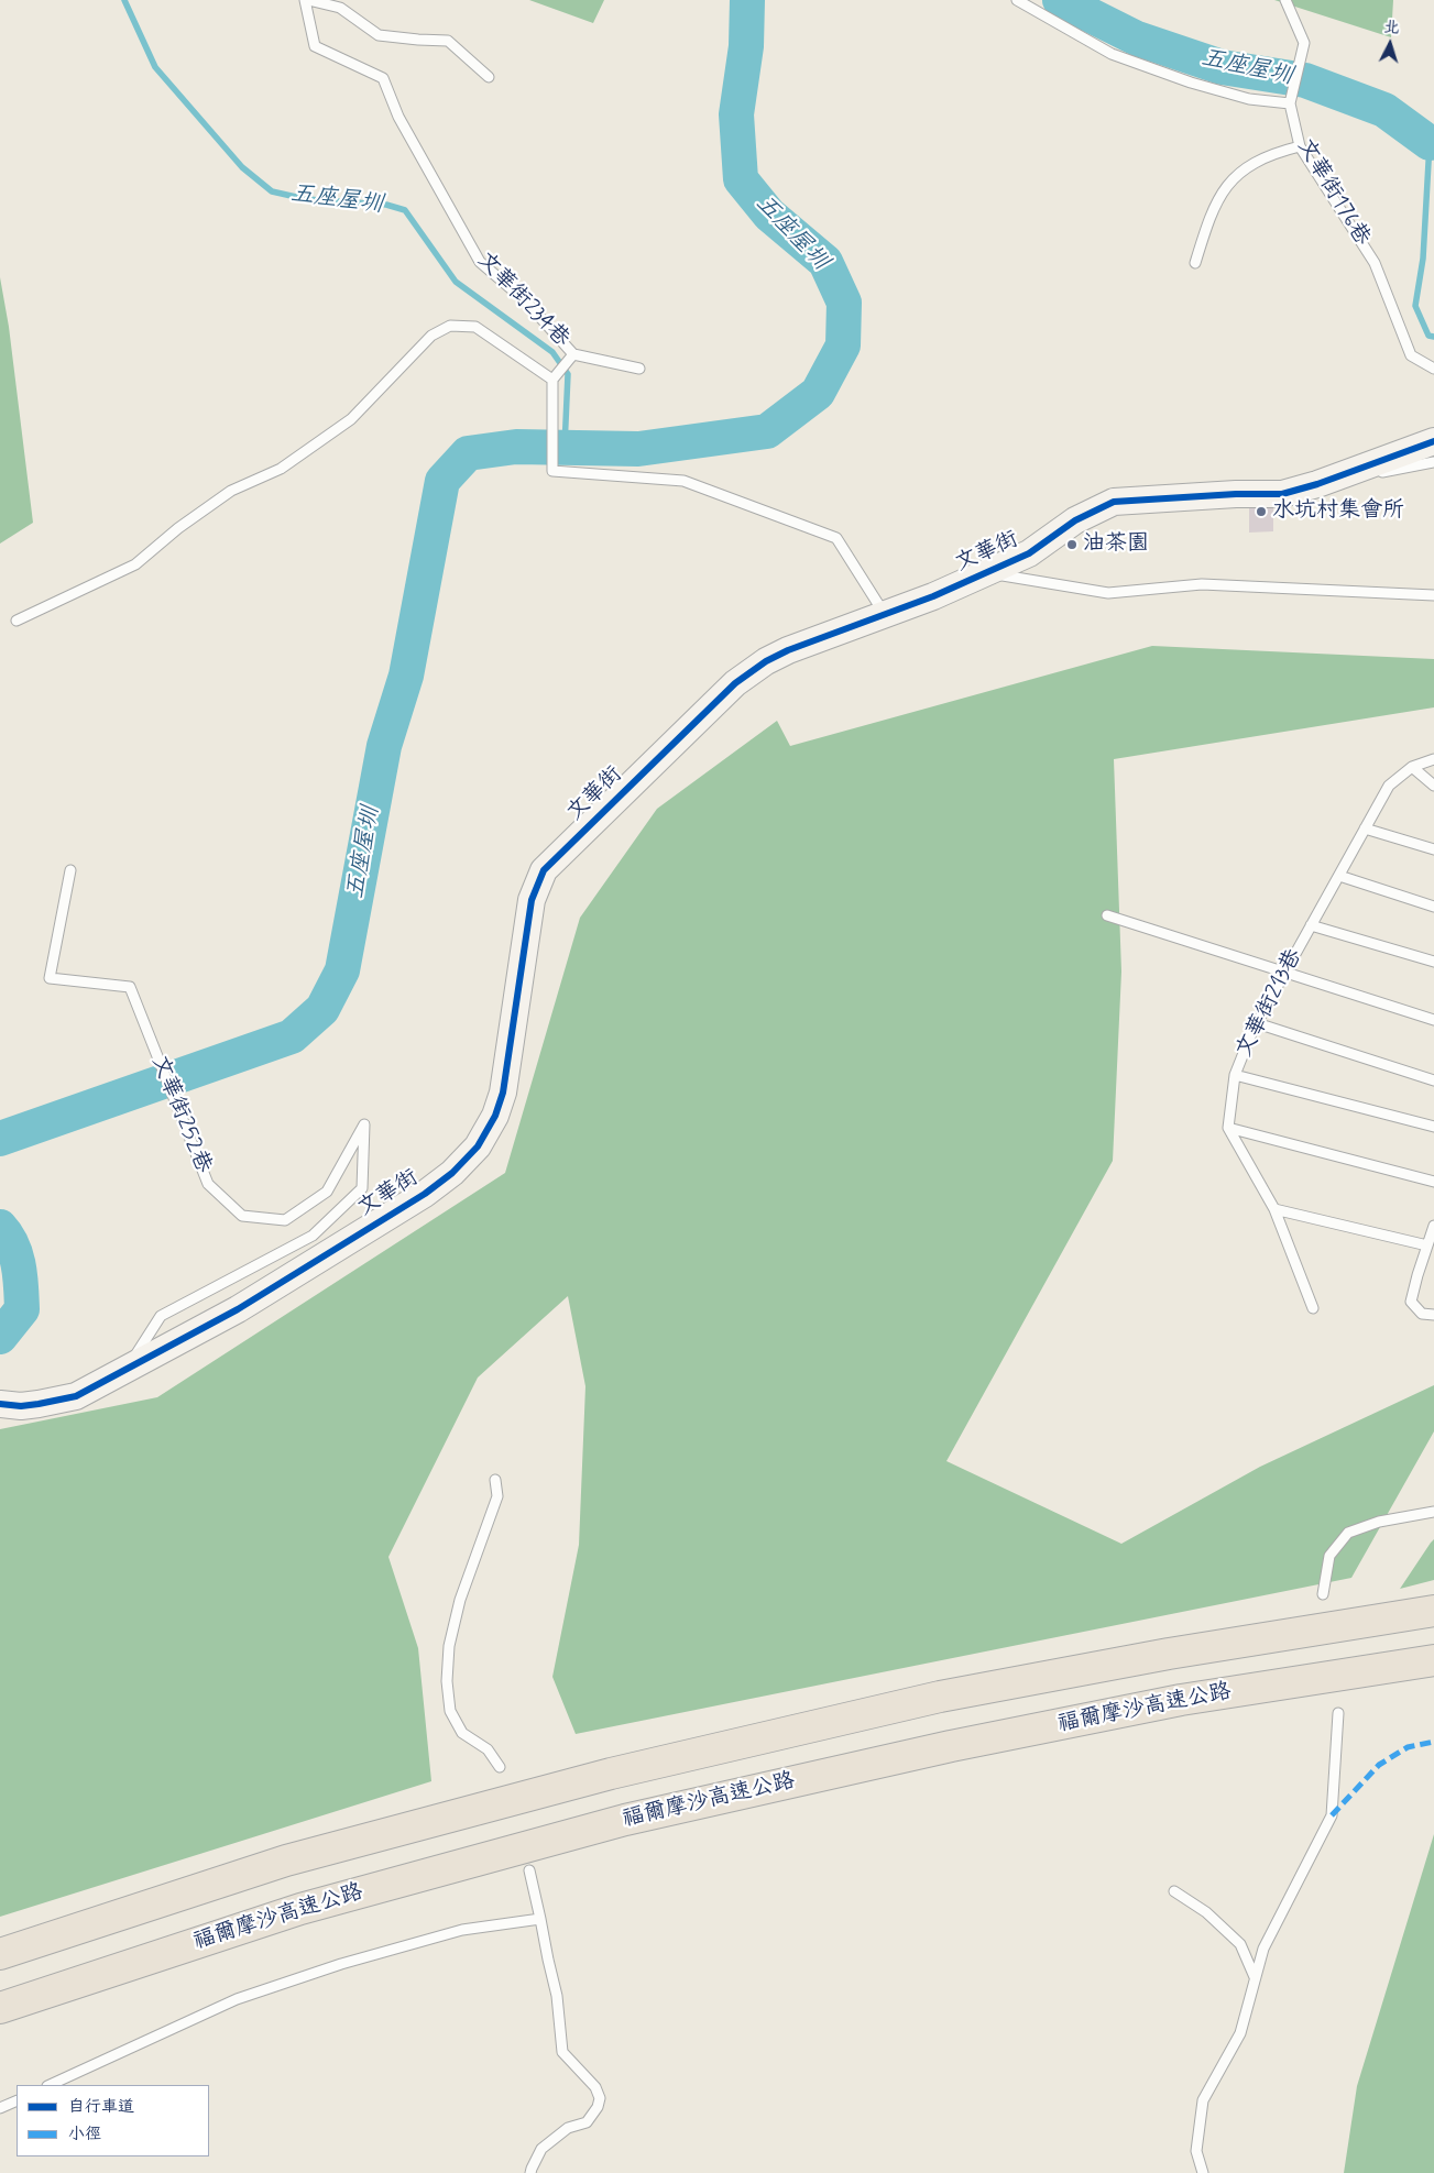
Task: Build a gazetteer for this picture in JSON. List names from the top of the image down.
{
  "streets": {
    "highway": ["福爾摩沙高速公路"],
    "street": ["文華街"],
    "lane": [
      "文華街176巷",
      "文華街234巷",
      "文華街213巷",
      "文華街252巷"
    ]
  },
  "crossings": [
    ["文華街234巷", "文華街"],
    ["文華街", "文華街252巷"]
  ],
  "water": ["五座屋圳"],
  "places": ["水坑村集會所", "油茶園"],
  "legend": ["自行車道", "小徑"],
  "north": "top"
}
